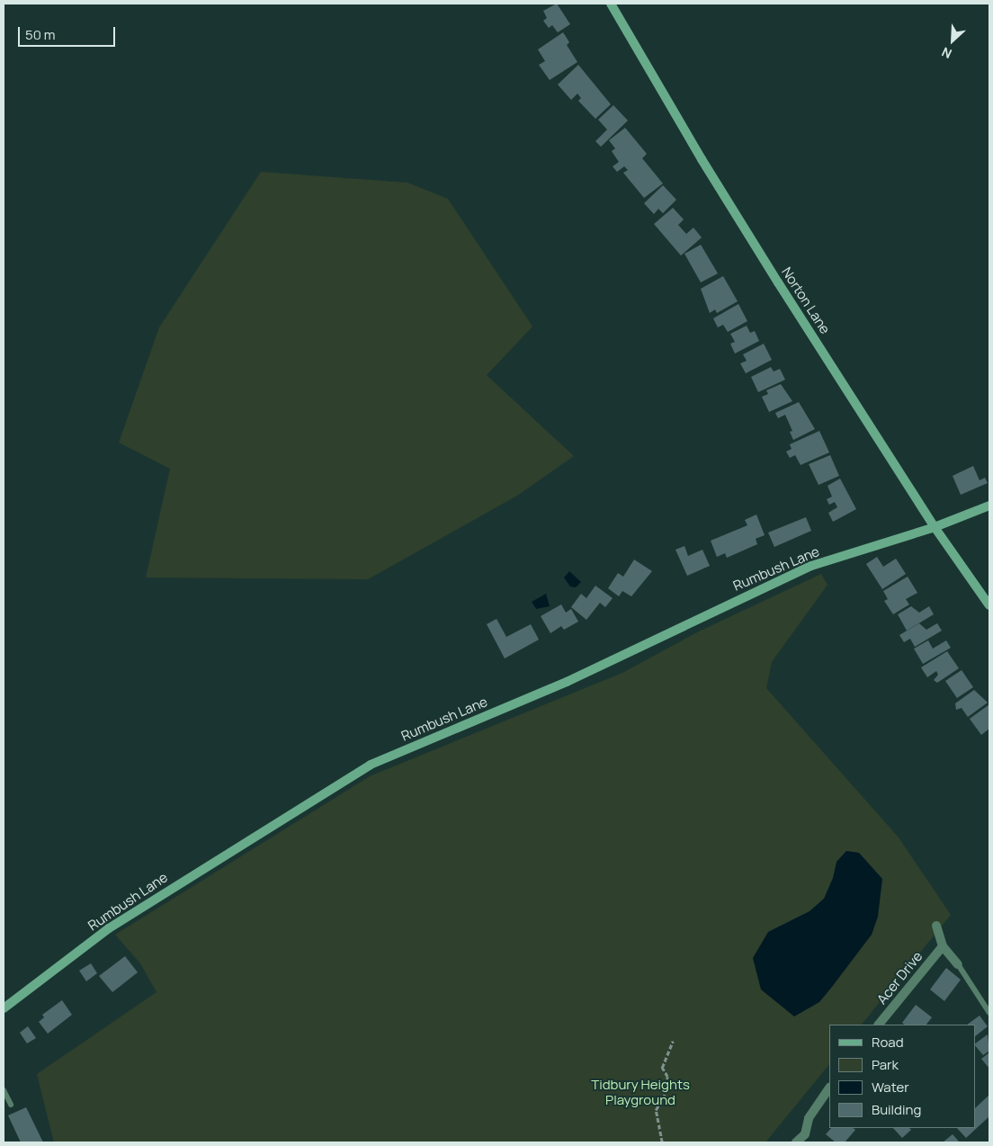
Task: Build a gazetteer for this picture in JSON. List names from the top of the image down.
{
  "streets": {
    "street": ["Norton Lane", "Rumbush Lane", "Acer Drive"]
  },
  "crossings": [
    ["Norton Lane", "Rumbush Lane"]
  ],
  "parks": ["Tidbury Heights Playground"],
  "legend": [
    "Road",
    "Park",
    "Water",
    "Building"
  ],
  "scale_bar": "50 m",
  "north": "bottom left"
}
